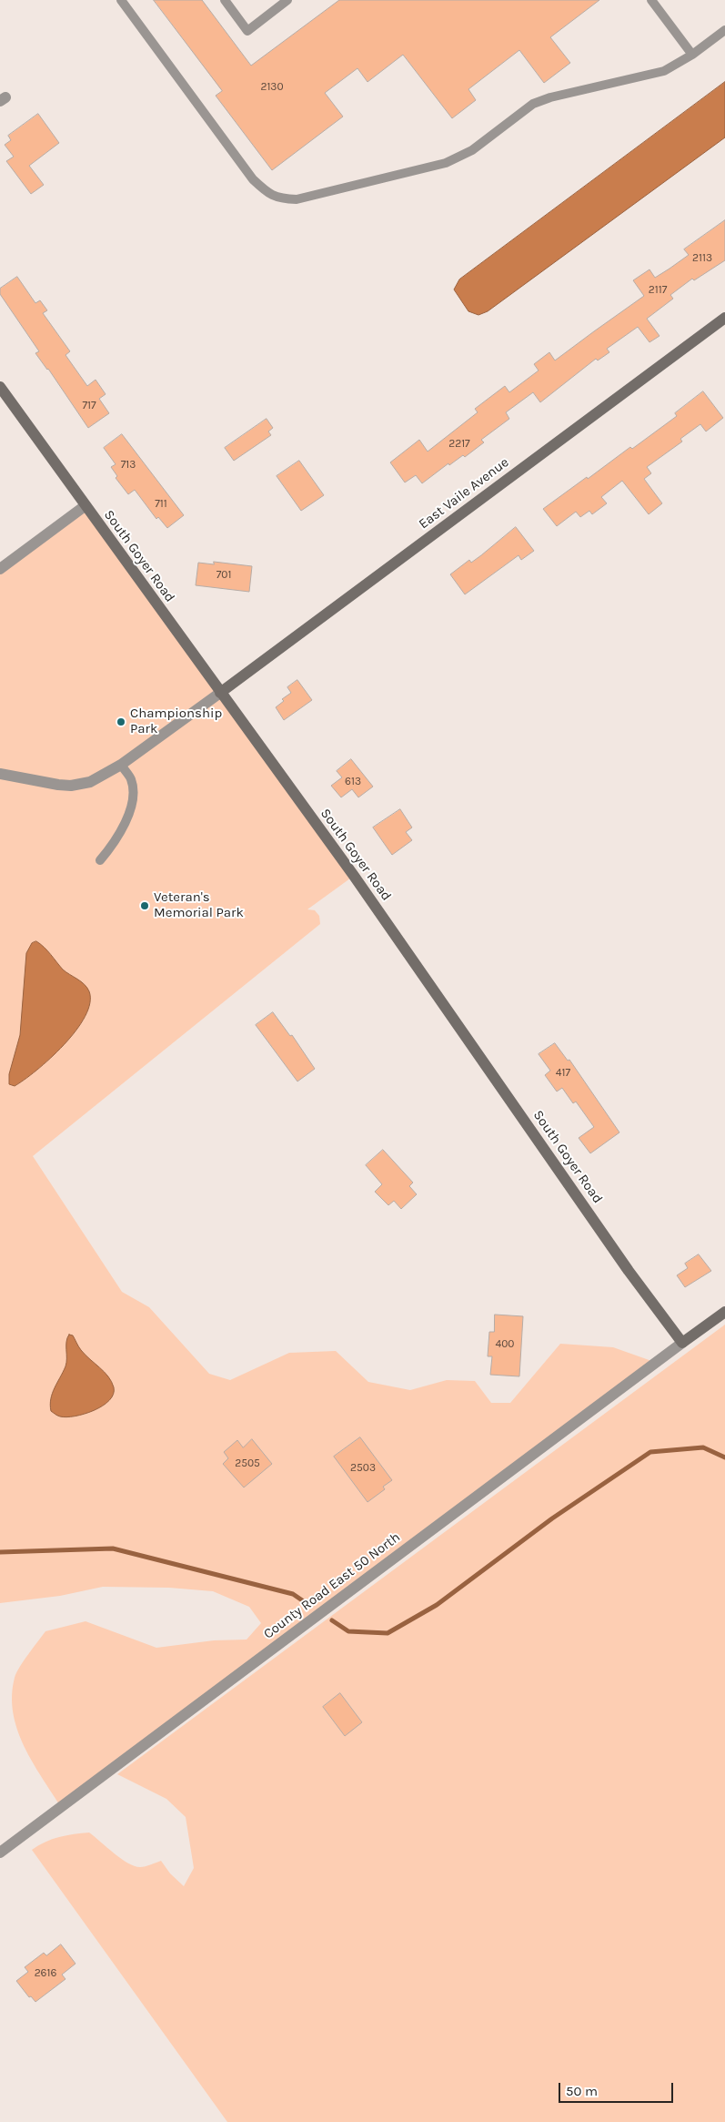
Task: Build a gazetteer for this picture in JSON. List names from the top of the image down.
{
  "streets": {
    "street": ["East Vaile Avenue", "South Goyer Road", "County Road East 50 North"]
  },
  "crossings": [
    ["East Vaile Avenue", "South Goyer Road"],
    ["South Goyer Road", "County Road East 50 North"]
  ],
  "places": ["Championship Park", "Veteran's Memorial Park"],
  "house_numbers": [
    "2130",
    "2113",
    "2117",
    "717",
    "2217",
    "713",
    "711",
    "701",
    "613",
    "417",
    "400",
    "2505",
    "2503",
    "2616"
  ],
  "scale_bar": "50 m"
}
